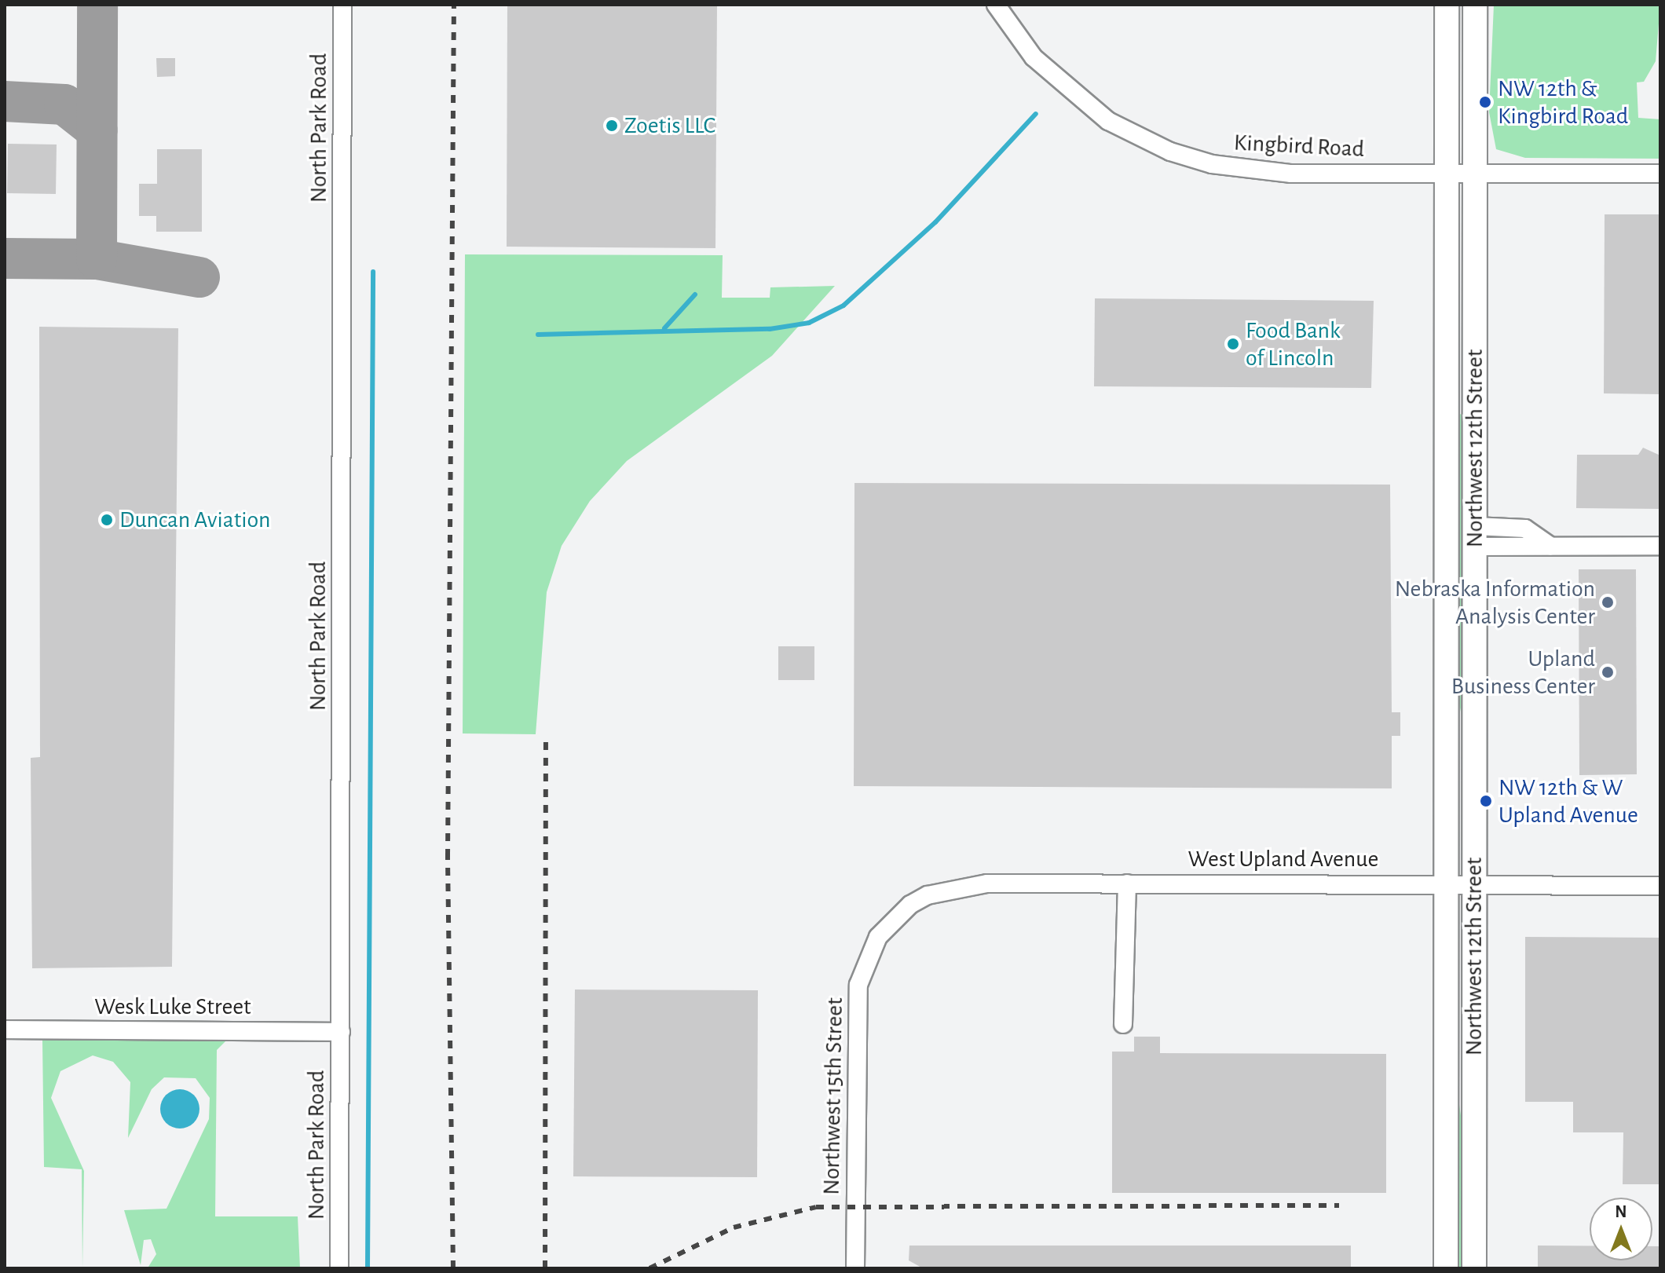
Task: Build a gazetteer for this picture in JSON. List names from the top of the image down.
{
  "streets": {
    "main road": ["Northwest 12th Street"],
    "street": [
      "North Park Road",
      "Kingbird Road",
      "West Upland Avenue",
      "Wesk Luke Street",
      "Northwest 15th Street"
    ]
  },
  "crossings": [
    ["North Park Road", "Wesk Luke Street"],
    ["Kingbird Road", "Northwest 12th Street"],
    ["Northwest 12th Street", "West Upland Avenue"],
    ["West Upland Avenue", "Northwest 15th Street"]
  ],
  "places": [
    "NW 12th & Kingbird Road",
    "Zoetis LLC",
    "Food Bank of Lincoln",
    "Duncan Aviation",
    "Nebraska Information Analysis Center",
    "Upland Business Center",
    "NW 12th & W Upland Avenue"
  ],
  "north": "top"
}
